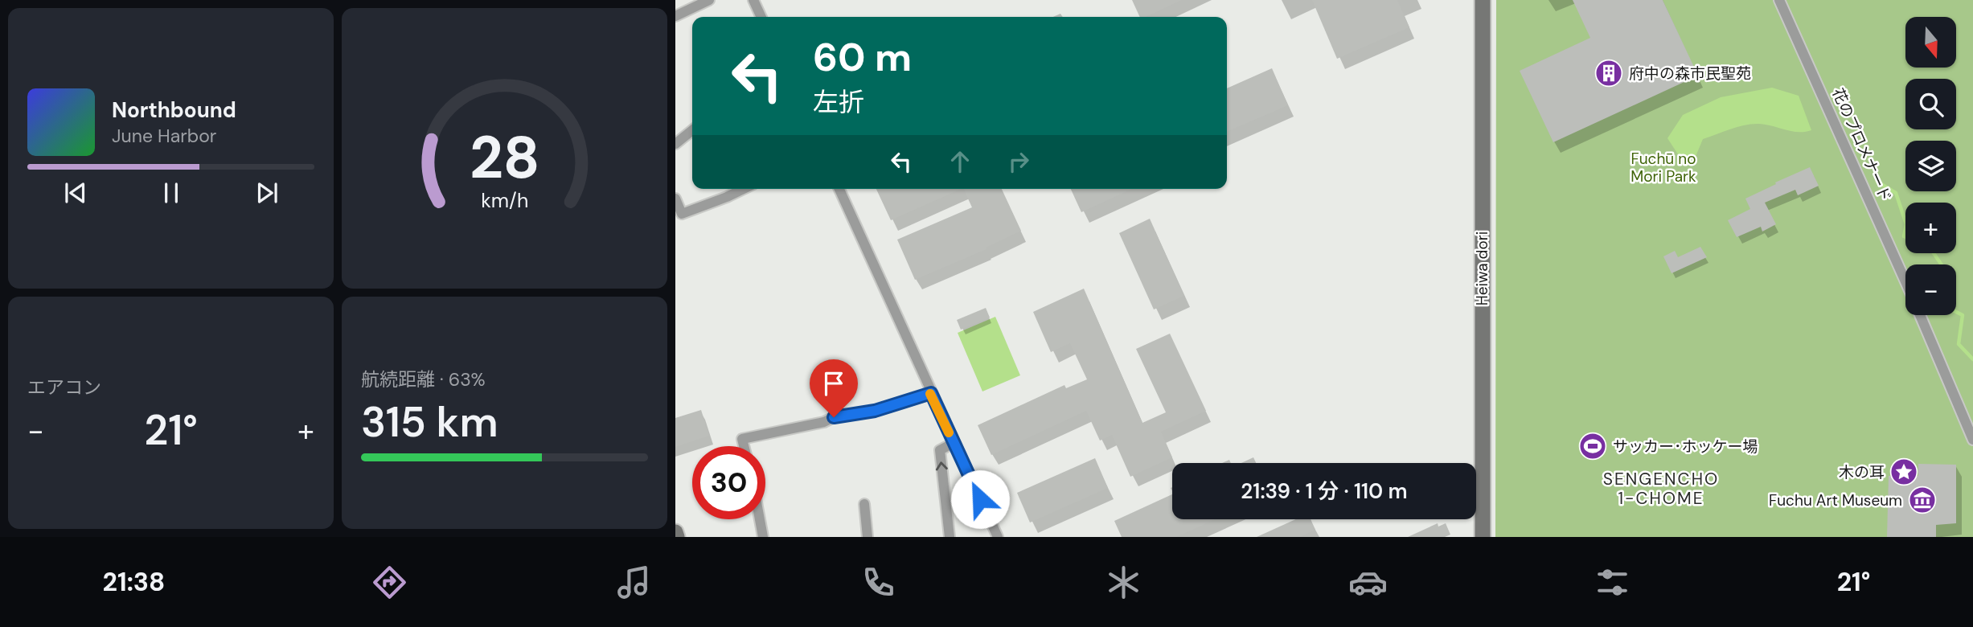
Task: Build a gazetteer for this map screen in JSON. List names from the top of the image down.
{
  "streets": {
    "street": ["花のプロメナード", "Heiwa dori"]
  },
  "districts": ["SENGENCHO 1-CHOME"],
  "parks": ["Fuchū no Mori Park"],
  "places": {
    "building": ["府中の森市民聖苑"],
    "sports": ["サッカー･ホッケー場"],
    "place": ["木の耳"],
    "museum": ["Fuchu Art Museum"]
  },
  "north": "bottom",
  "page": {
    "map_buttons": ["+", "−"],
    "turn": ["60 m", "左折"],
    "song": ["Northbound", "June Harbor"],
    "tile": [
      "エアコン",
      ["航続距離 · 63%", "315 km"]
    ],
    "heat": ["−", "21°", "+"],
    "limit": "30",
    "trip": "21:39 · 1 分 · 110 m",
    "tabs": ["21:38", "21°"],
    "gauge": ["28", "km/h"]
  }
}
